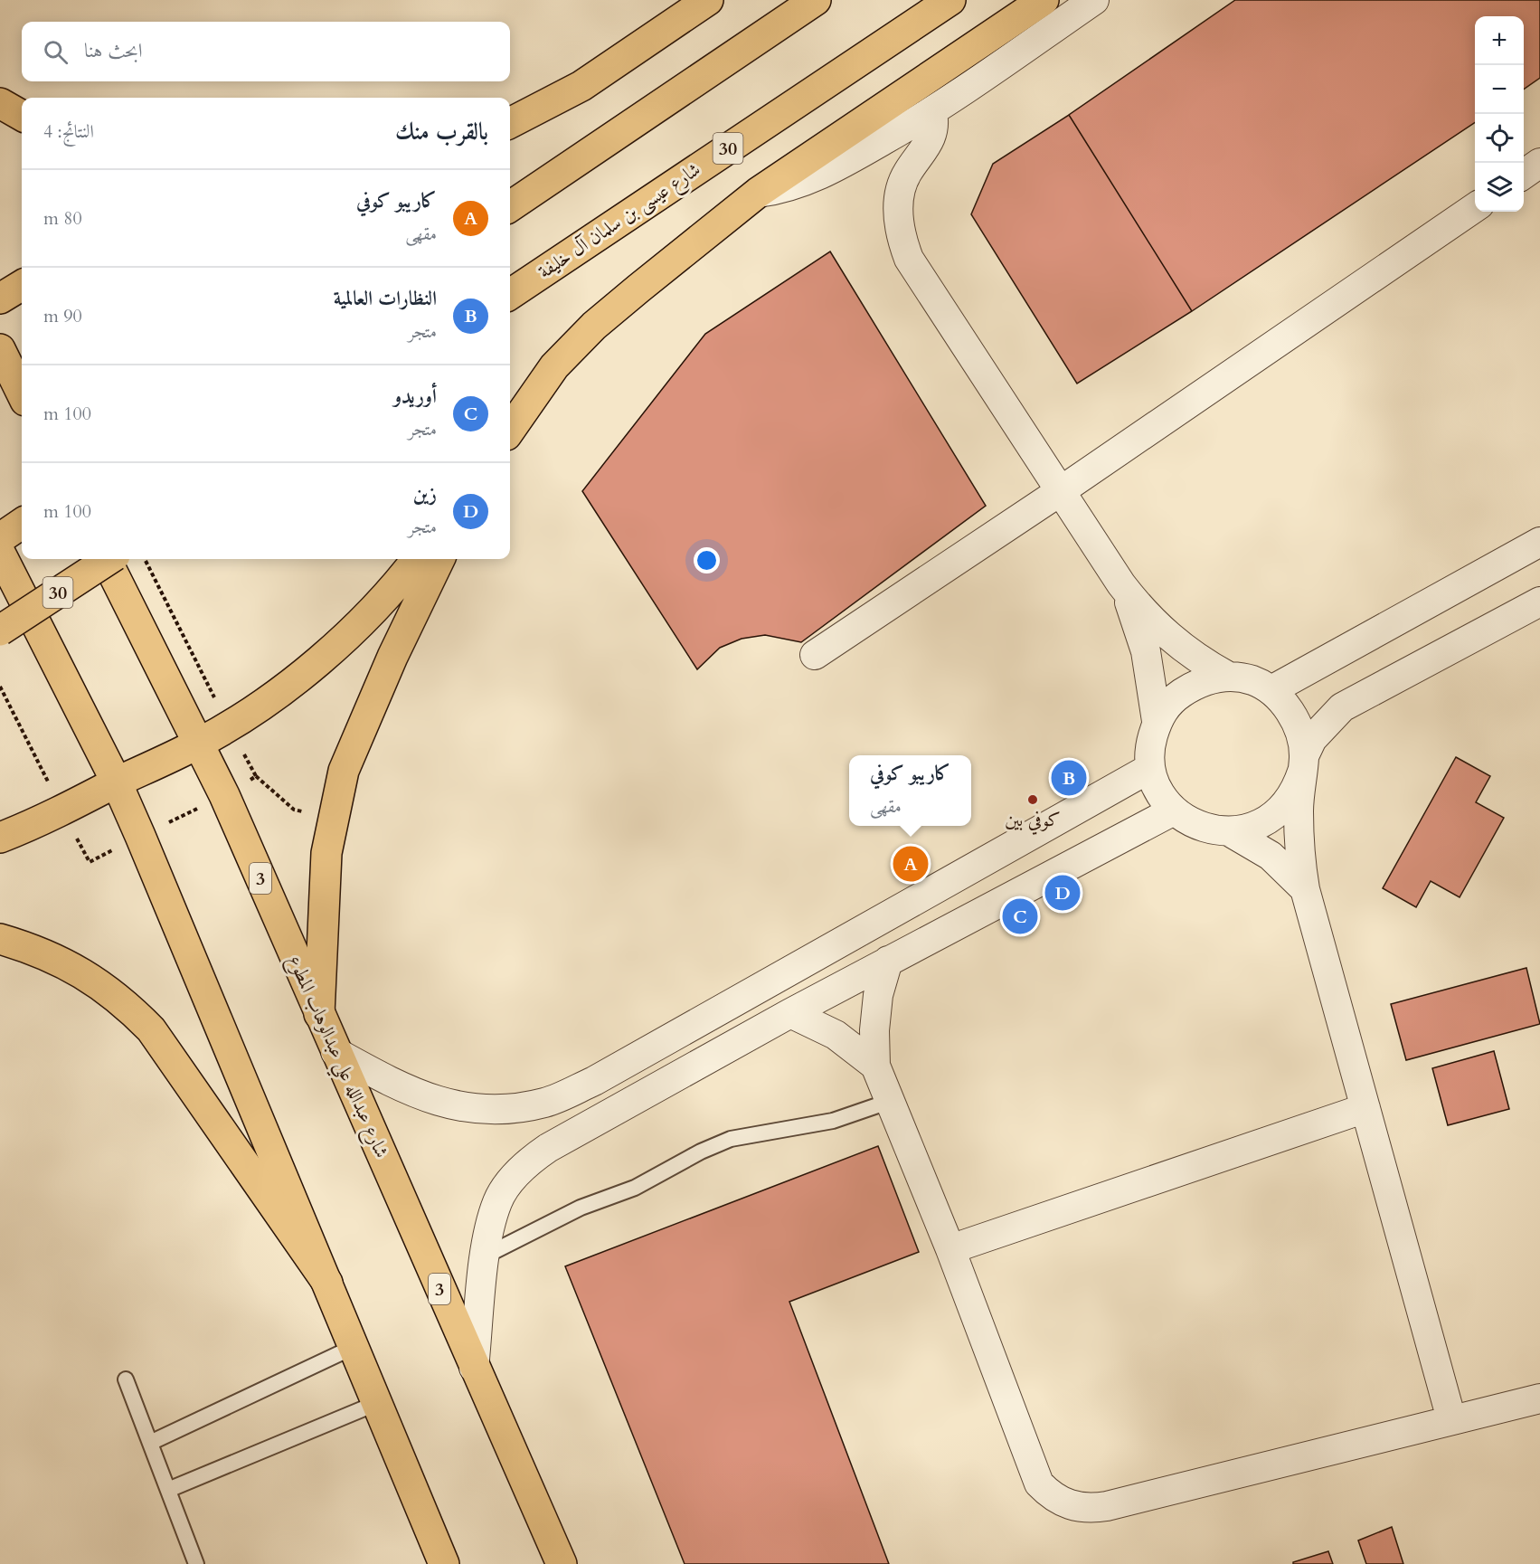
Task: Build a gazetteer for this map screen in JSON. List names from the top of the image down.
{
  "streets": {
    "main road": [
      "30",
      "شارع عيسى بن سلمان آل خليفة",
      "3",
      "شارع عبدالله علي عبدالوهاب المطوع"
    ]
  },
  "places": ["كوفي بين"],
  "page": {
    "map_buttons": ["+", "−"],
    "search": "ابحث هنا",
    "heading": ["بالقرب منك", "النتائج: 4"],
    "list": [
      {
        "mark": "A",
        "name": "كاريبو كوفي",
        "note": "مقهى",
        "value": "80 m"
      },
      {
        "mark": "B",
        "name": "النظارات العالمية",
        "note": "متجر",
        "value": "90 m"
      },
      {
        "mark": "C",
        "name": "أوريدو",
        "note": "متجر",
        "value": "100 m"
      },
      {
        "mark": "D",
        "name": "زين",
        "note": "متجر",
        "value": "100 m"
      }
    ],
    "popup": ["كاريبو كوفي", "مقهى"],
    "pins": [
      "B",
      "A",
      "D",
      "C"
    ]
  }
}
